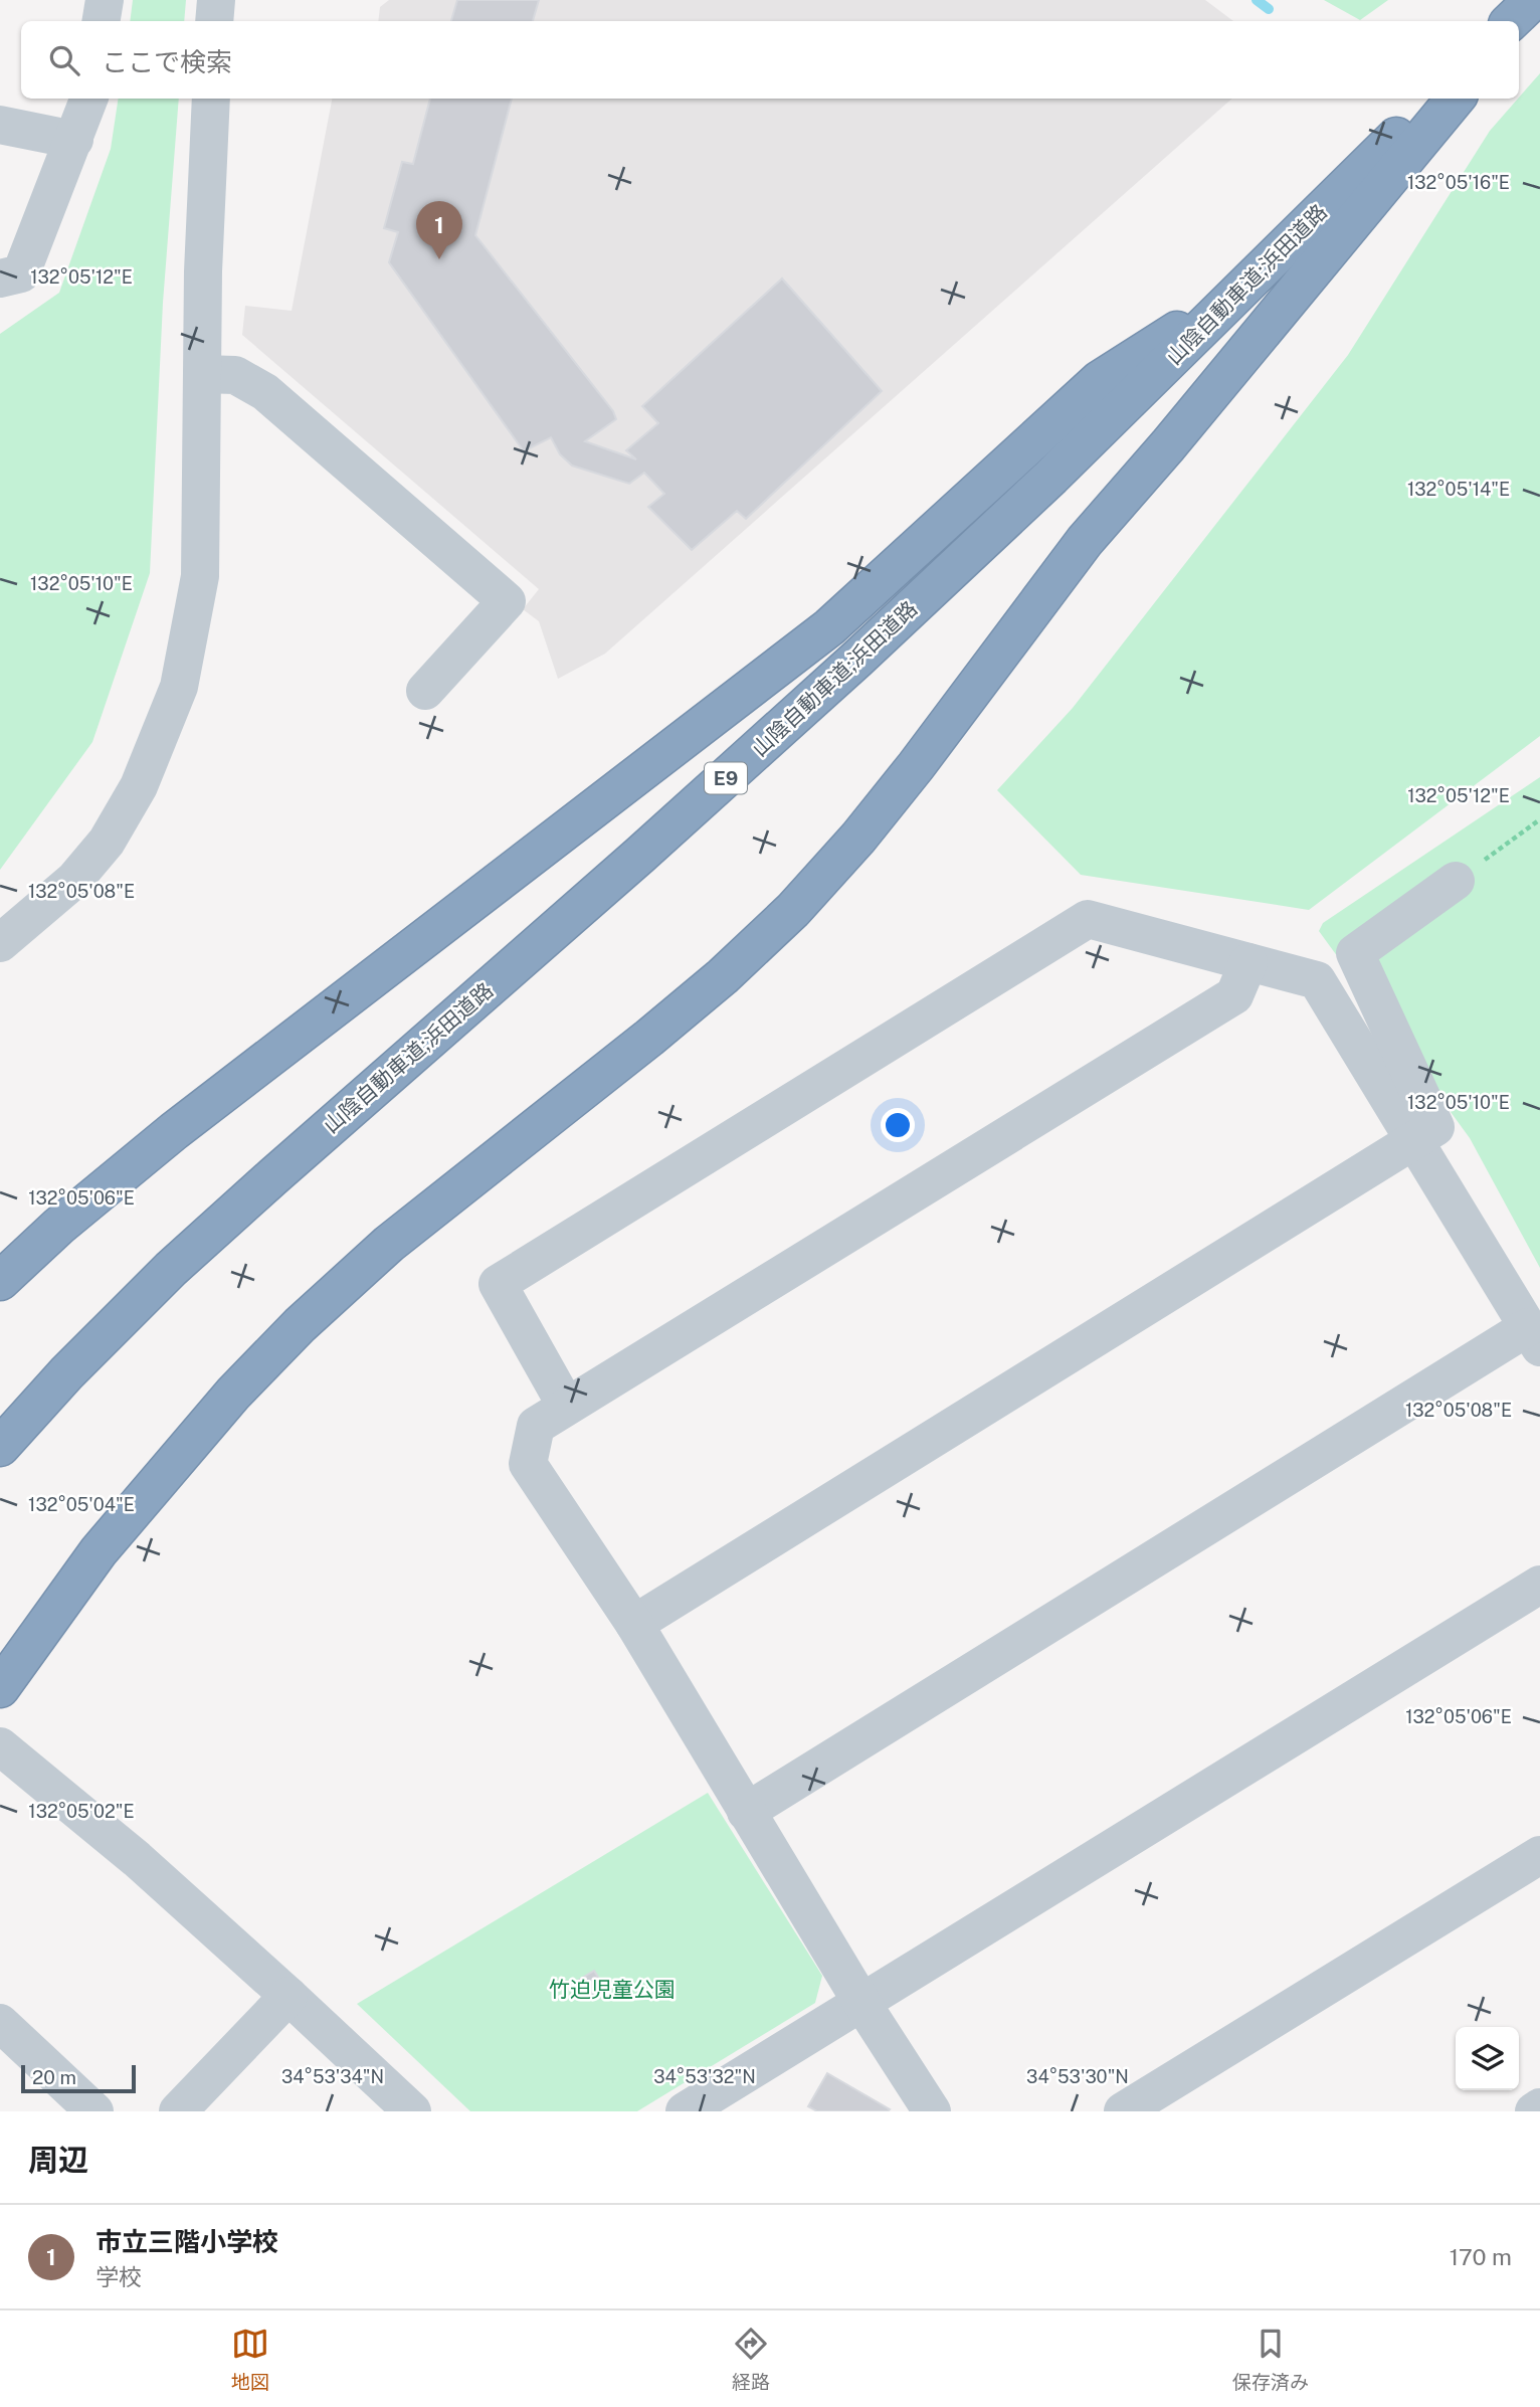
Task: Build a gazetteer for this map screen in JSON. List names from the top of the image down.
{
  "streets": {
    "highway": ["山陰自動車道;浜田道路", "E9"]
  },
  "parks": ["竹迫児童公園"],
  "scale_bar": "20 m",
  "page": {
    "search": "ここで検索",
    "pins": "1",
    "scale": "20 m",
    "heading": "周辺",
    "list": [
      {
        "mark": "1",
        "name": "市立三階小学校",
        "note": "学校",
        "value": "170 m"
      }
    ],
    "nav": ["地図", "経路", "保存済み"]
  },
  "coordinates": [
    "132°05'16\"E",
    "132°05'12\"E",
    "132°05'14\"E",
    "132°05'10\"E",
    "132°05'08\"E",
    "132°05'06\"E",
    "132°05'04\"E",
    "132°05'02\"E",
    "34°53'34\"N",
    "34°53'32\"N",
    "34°53'30\"N"
  ]
}
